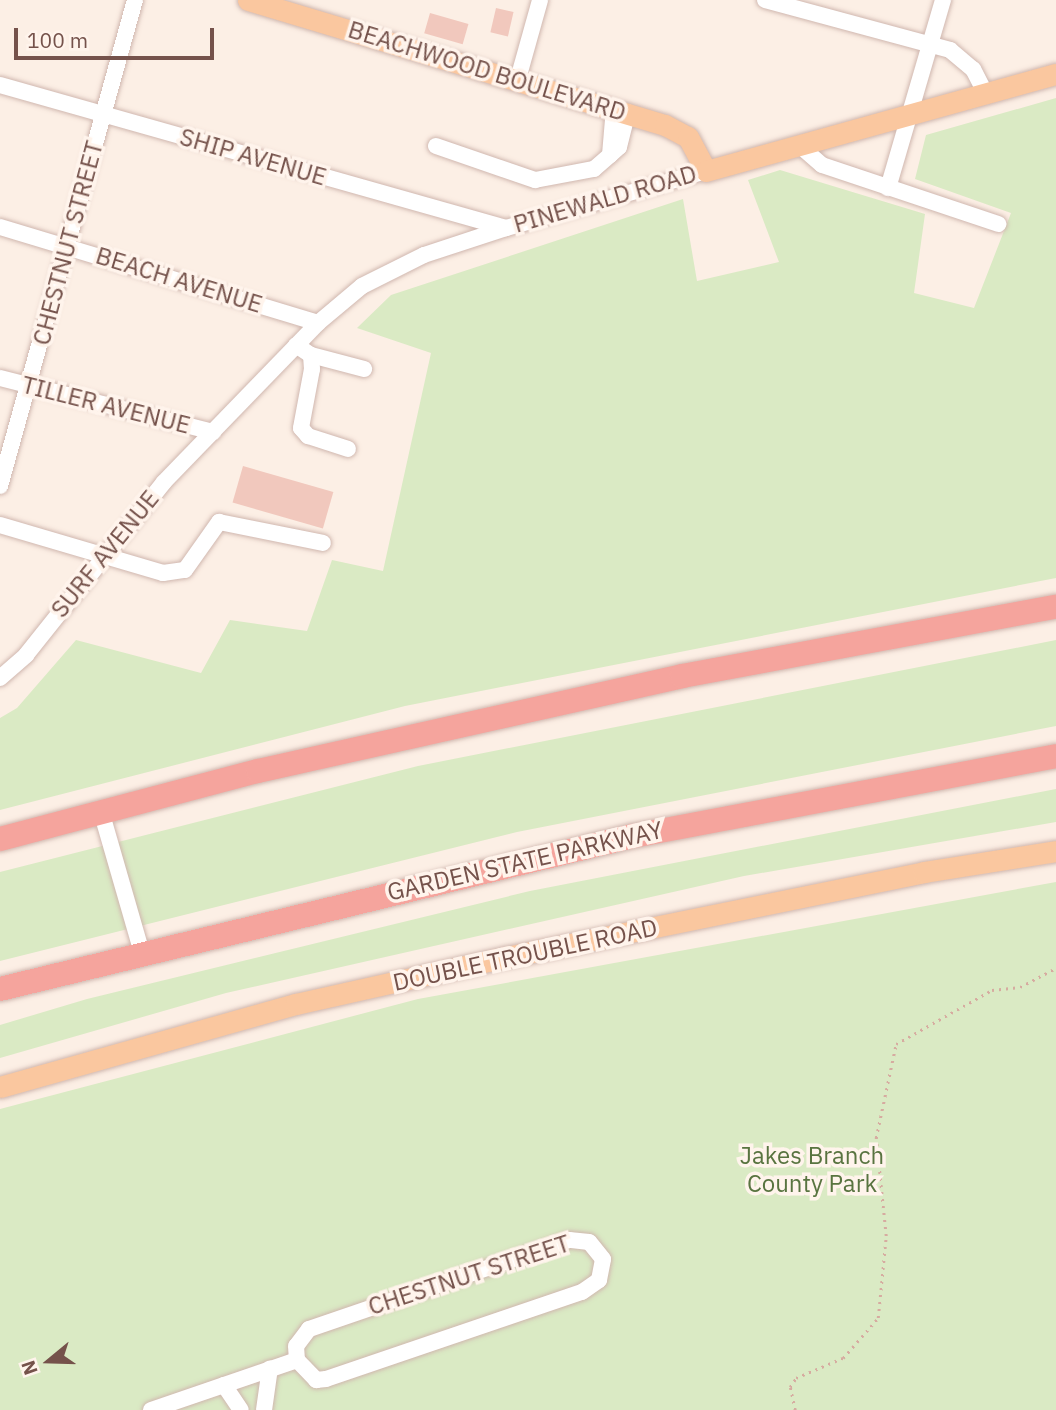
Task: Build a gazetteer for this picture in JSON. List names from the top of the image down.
{
  "streets": {
    "highway": ["GARDEN STATE PARKWAY"],
    "main road": ["BEACHWOOD BOULEVARD", "PINEWALD ROAD", "DOUBLE TROUBLE ROAD"],
    "street": [
      "SHIP AVENUE",
      "CHESTNUT STREET",
      "BEACH AVENUE",
      "TILLER AVENUE",
      "SURF AVENUE"
    ]
  },
  "crossings": [
    ["BEACHWOOD BOULEVARD", "PINEWALD ROAD"],
    ["SHIP AVENUE", "PINEWALD ROAD"],
    ["SHIP AVENUE", "CHESTNUT STREET"],
    ["PINEWALD ROAD", "BEACH AVENUE"],
    ["PINEWALD ROAD", "TILLER AVENUE"],
    ["PINEWALD ROAD", "SURF AVENUE"],
    ["CHESTNUT STREET", "BEACH AVENUE"],
    ["CHESTNUT STREET", "TILLER AVENUE"],
    ["TILLER AVENUE", "SURF AVENUE"]
  ],
  "parks": ["Jakes Branch County Park"],
  "scale_bar": "100 m",
  "north": "left"
}
